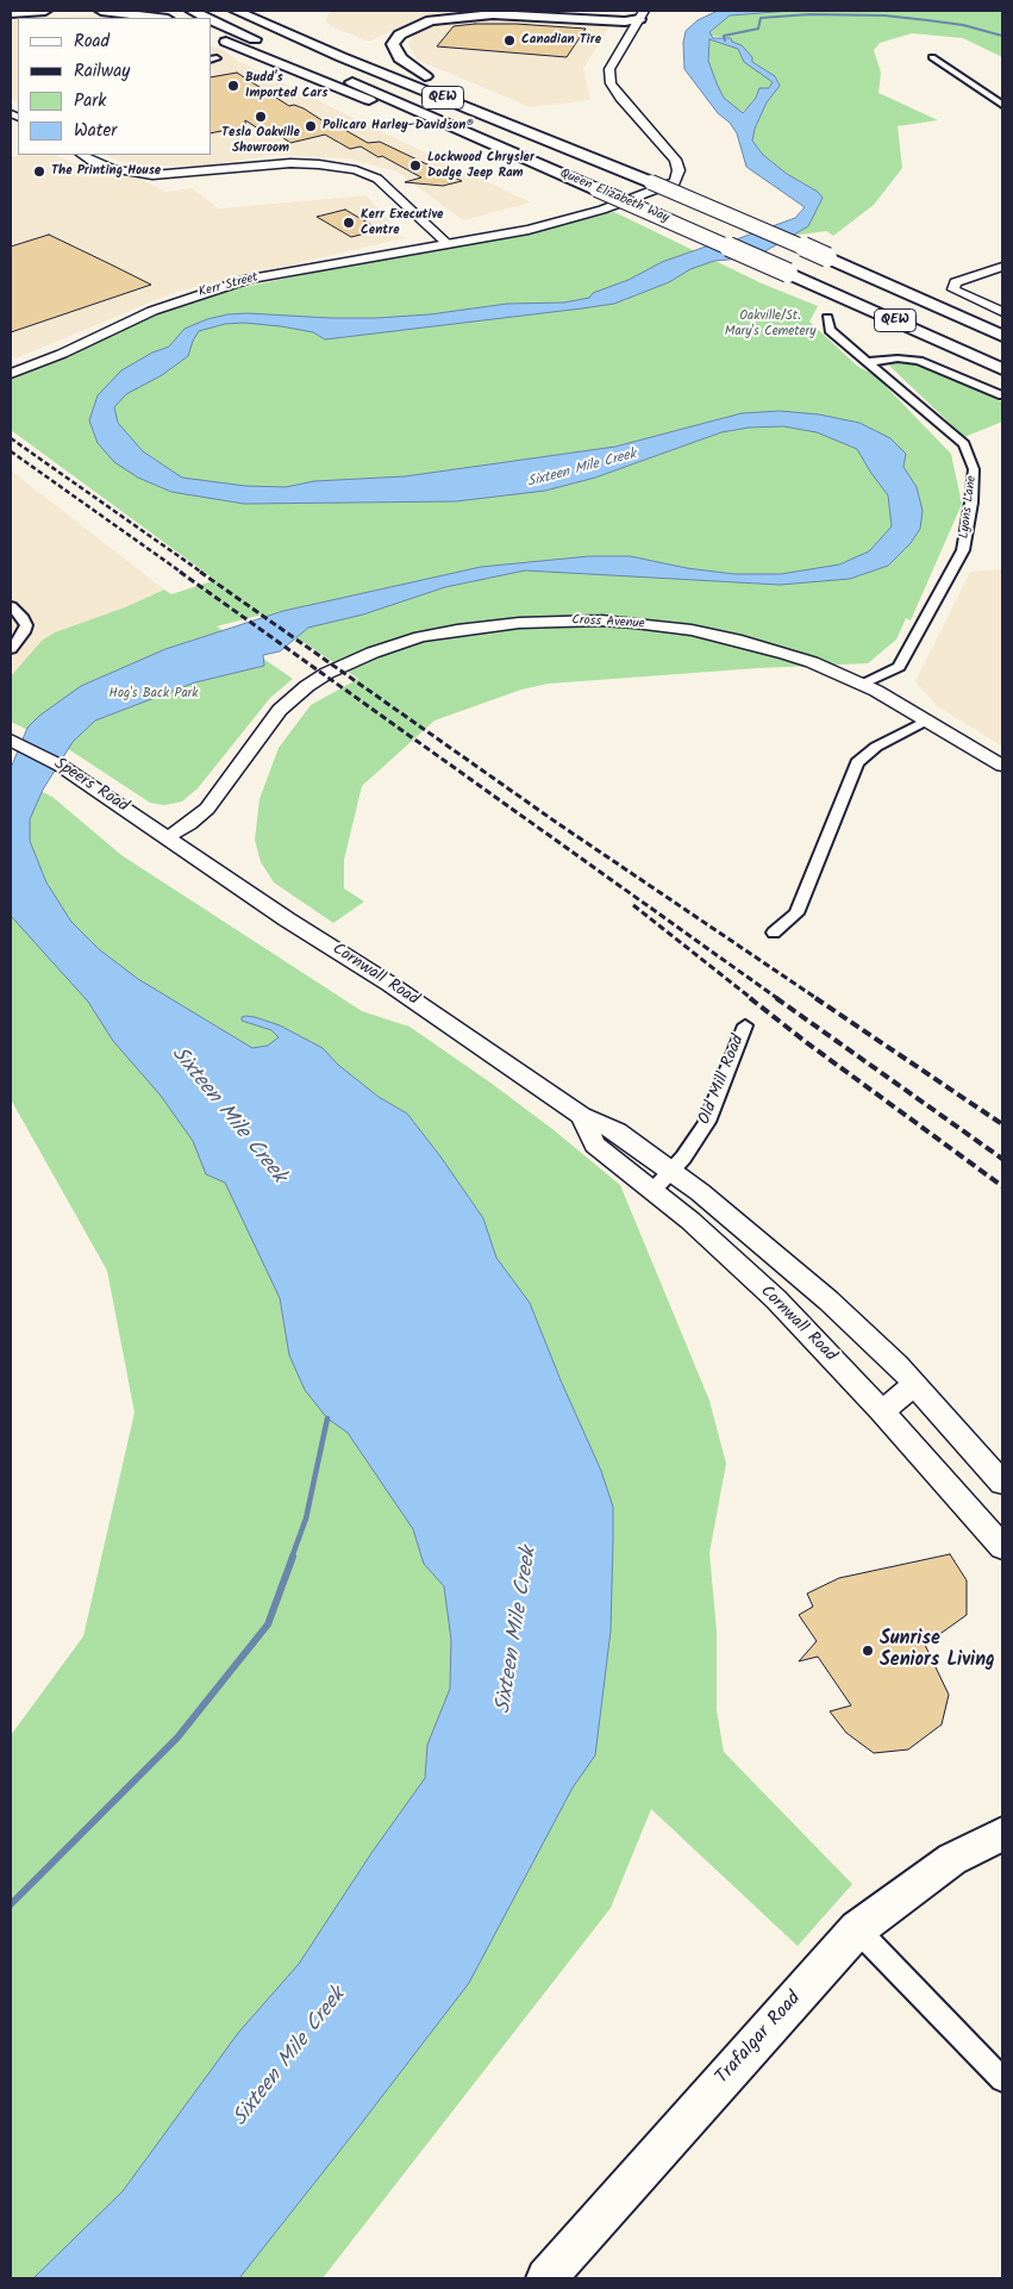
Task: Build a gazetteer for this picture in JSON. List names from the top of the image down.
{
  "streets": {
    "highway": ["QEW", "Queen Elizabeth Way"],
    "main road": [
      "Kerr Street",
      "Speers Road",
      "Cornwall Road",
      "Trafalgar Road"
    ],
    "street": ["Lyons Lane", "Cross Avenue", "Old Mill Road"]
  },
  "crossings": [
    ["Lyons Lane", "Cross Avenue"],
    ["Cross Avenue", "Speers Road"],
    ["Cross Avenue", "Cornwall Road"],
    ["Speers Road", "Cornwall Road"],
    ["Cornwall Road", "Old Mill Road"]
  ],
  "water": ["Sixteen Mile Creek"],
  "parks": ["Oakville/St. Mary's Cemetery", "Hog's Back Park"],
  "places": [
    "Canadian Tire",
    "Budd's Imported Cars",
    "Tesla Oakville Showroom",
    "Policaro Harley-Davidson®",
    "Lockwood Chrysler Dodge Jeep Ram",
    "The Printing House",
    "Kerr Executive Centre",
    "Sunrise Seniors Living"
  ],
  "legend": [
    "Road",
    "Railway",
    "Park",
    "Water"
  ]
}
